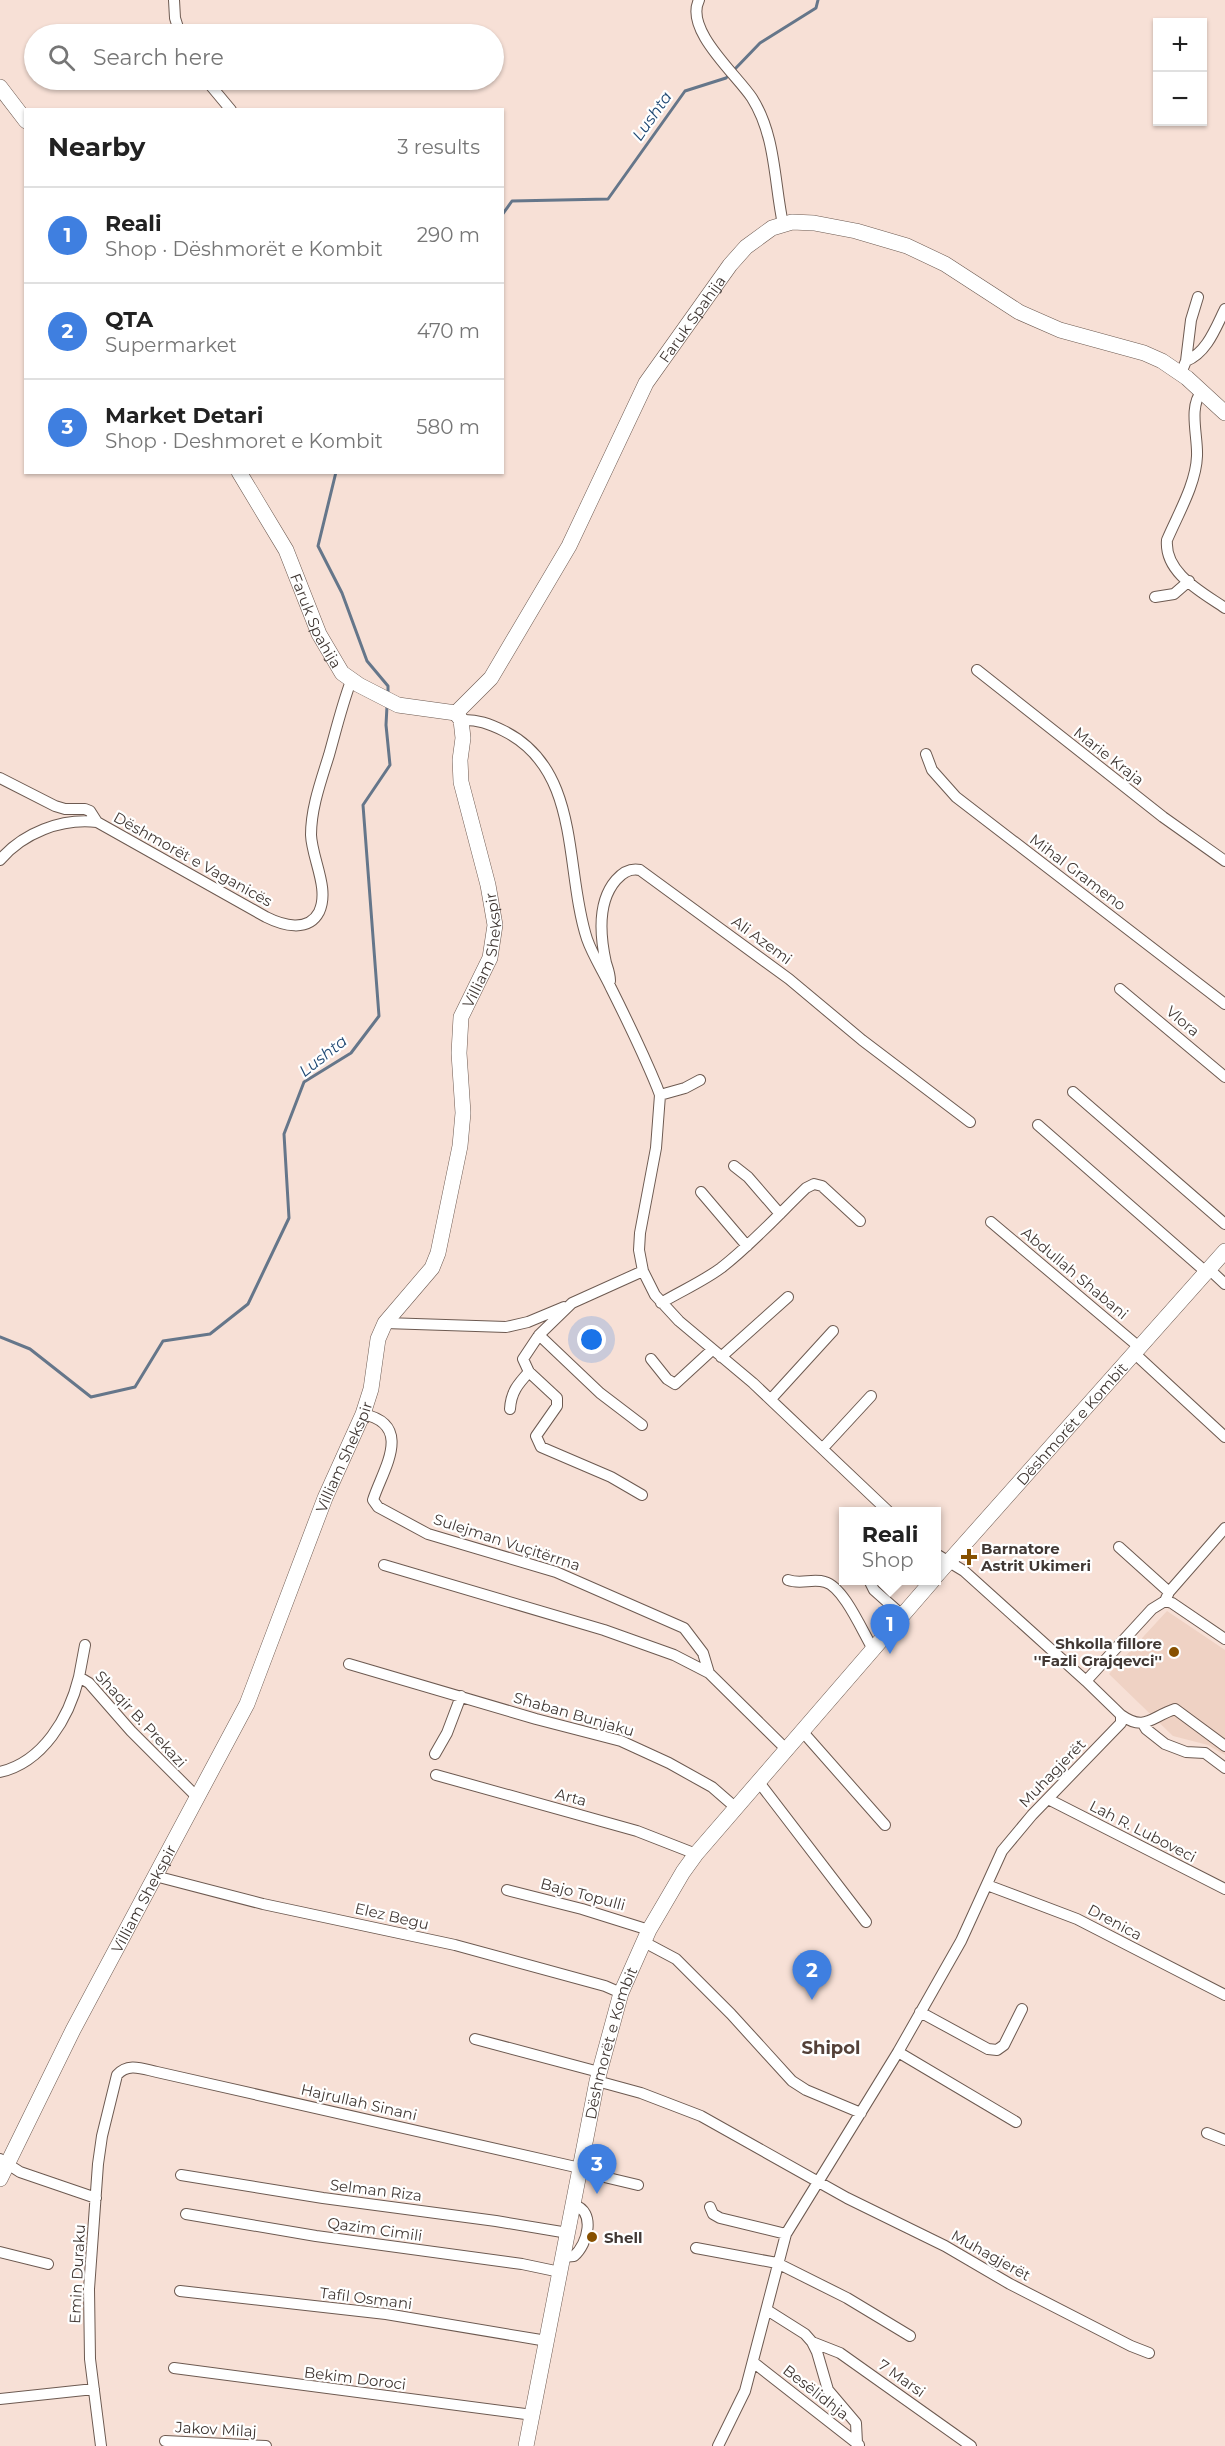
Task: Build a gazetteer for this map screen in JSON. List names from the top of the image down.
{
  "streets": {
    "street": [
      "Faruk Spahija",
      "Marie Kraja",
      "Dëshmorët e Vaganicës",
      "Mihal Grameno",
      "Ali Azemi",
      "Villiam Shekspir",
      "Vlora",
      "Abdullah Shabani",
      "Dëshmorët e Kombit",
      "Sulejman Vuçitërrna",
      "Shaban Bunjaku",
      "Shaqir B. Prekazi",
      "Muhagjerët",
      "Arta",
      "Lah R. Luboveci",
      "Bajo Topulli",
      "Elez Begu",
      "Drenica",
      "Hajrullah Sinani",
      "Selman Riza",
      "Qazim Cimili",
      "Emin Duraku",
      "Tafil Osmani",
      "Bekim Doroci",
      "7 Marsi",
      "Besëlidhja",
      "Jakov Milaj"
    ]
  },
  "crossings": [
    ["Faruk Spahija", "Dëshmorët e Vaganicës"],
    ["Faruk Spahija", "Villiam Shekspir"],
    ["Villiam Shekspir", "Sulejman Vuçitërrna"],
    ["Villiam Shekspir", "Shaqir B. Prekazi"],
    ["Villiam Shekspir", "Elez Begu"],
    ["Abdullah Shabani", "Dëshmorët e Kombit"],
    ["Dëshmorët e Kombit", "Sulejman Vuçitërrna"],
    ["Dëshmorët e Kombit", "Shaban Bunjaku"],
    ["Dëshmorët e Kombit", "Arta"],
    ["Dëshmorët e Kombit", "Bajo Topulli"],
    ["Dëshmorët e Kombit", "Elez Begu"],
    ["Dëshmorët e Kombit", "Hajrullah Sinani"],
    ["Dëshmorët e Kombit", "Selman Riza"],
    ["Dëshmorët e Kombit", "Qazim Cimili"],
    ["Dëshmorët e Kombit", "Tafil Osmani"],
    ["Dëshmorët e Kombit", "Bekim Doroci"],
    ["Muhagjerët", "Lah R. Luboveci"],
    ["Muhagjerët", "Bajo Topulli"],
    ["Muhagjerët", "Drenica"],
    ["Muhagjerët", "7 Marsi"],
    ["Muhagjerët", "Besëlidhja"],
    ["Hajrullah Sinani", "Emin Duraku"]
  ],
  "districts": ["Shipol"],
  "water": ["Lushta"],
  "places": {
    "health": ["Barnatore Astrit Ukimeri"],
    "other": ["Shkolla fillore ''Fazli Grajqevci''", "Shell"]
  },
  "page": {
    "map_buttons": ["+", "−"],
    "search": "Search here",
    "heading": ["Nearby", "3 results"],
    "list": [
      {
        "mark": "1",
        "name": "Reali",
        "note": "Shop · Dëshmorët e Kombit",
        "value": "290 m"
      },
      {
        "mark": "2",
        "name": "QTA",
        "note": "Supermarket",
        "value": "470 m"
      },
      {
        "mark": "3",
        "name": "Market Detari",
        "note": "Shop · Deshmoret e Kombit",
        "value": "580 m"
      }
    ],
    "popup": ["Reali", "Shop"],
    "pins": ["1", "2", "3"]
  }
}
